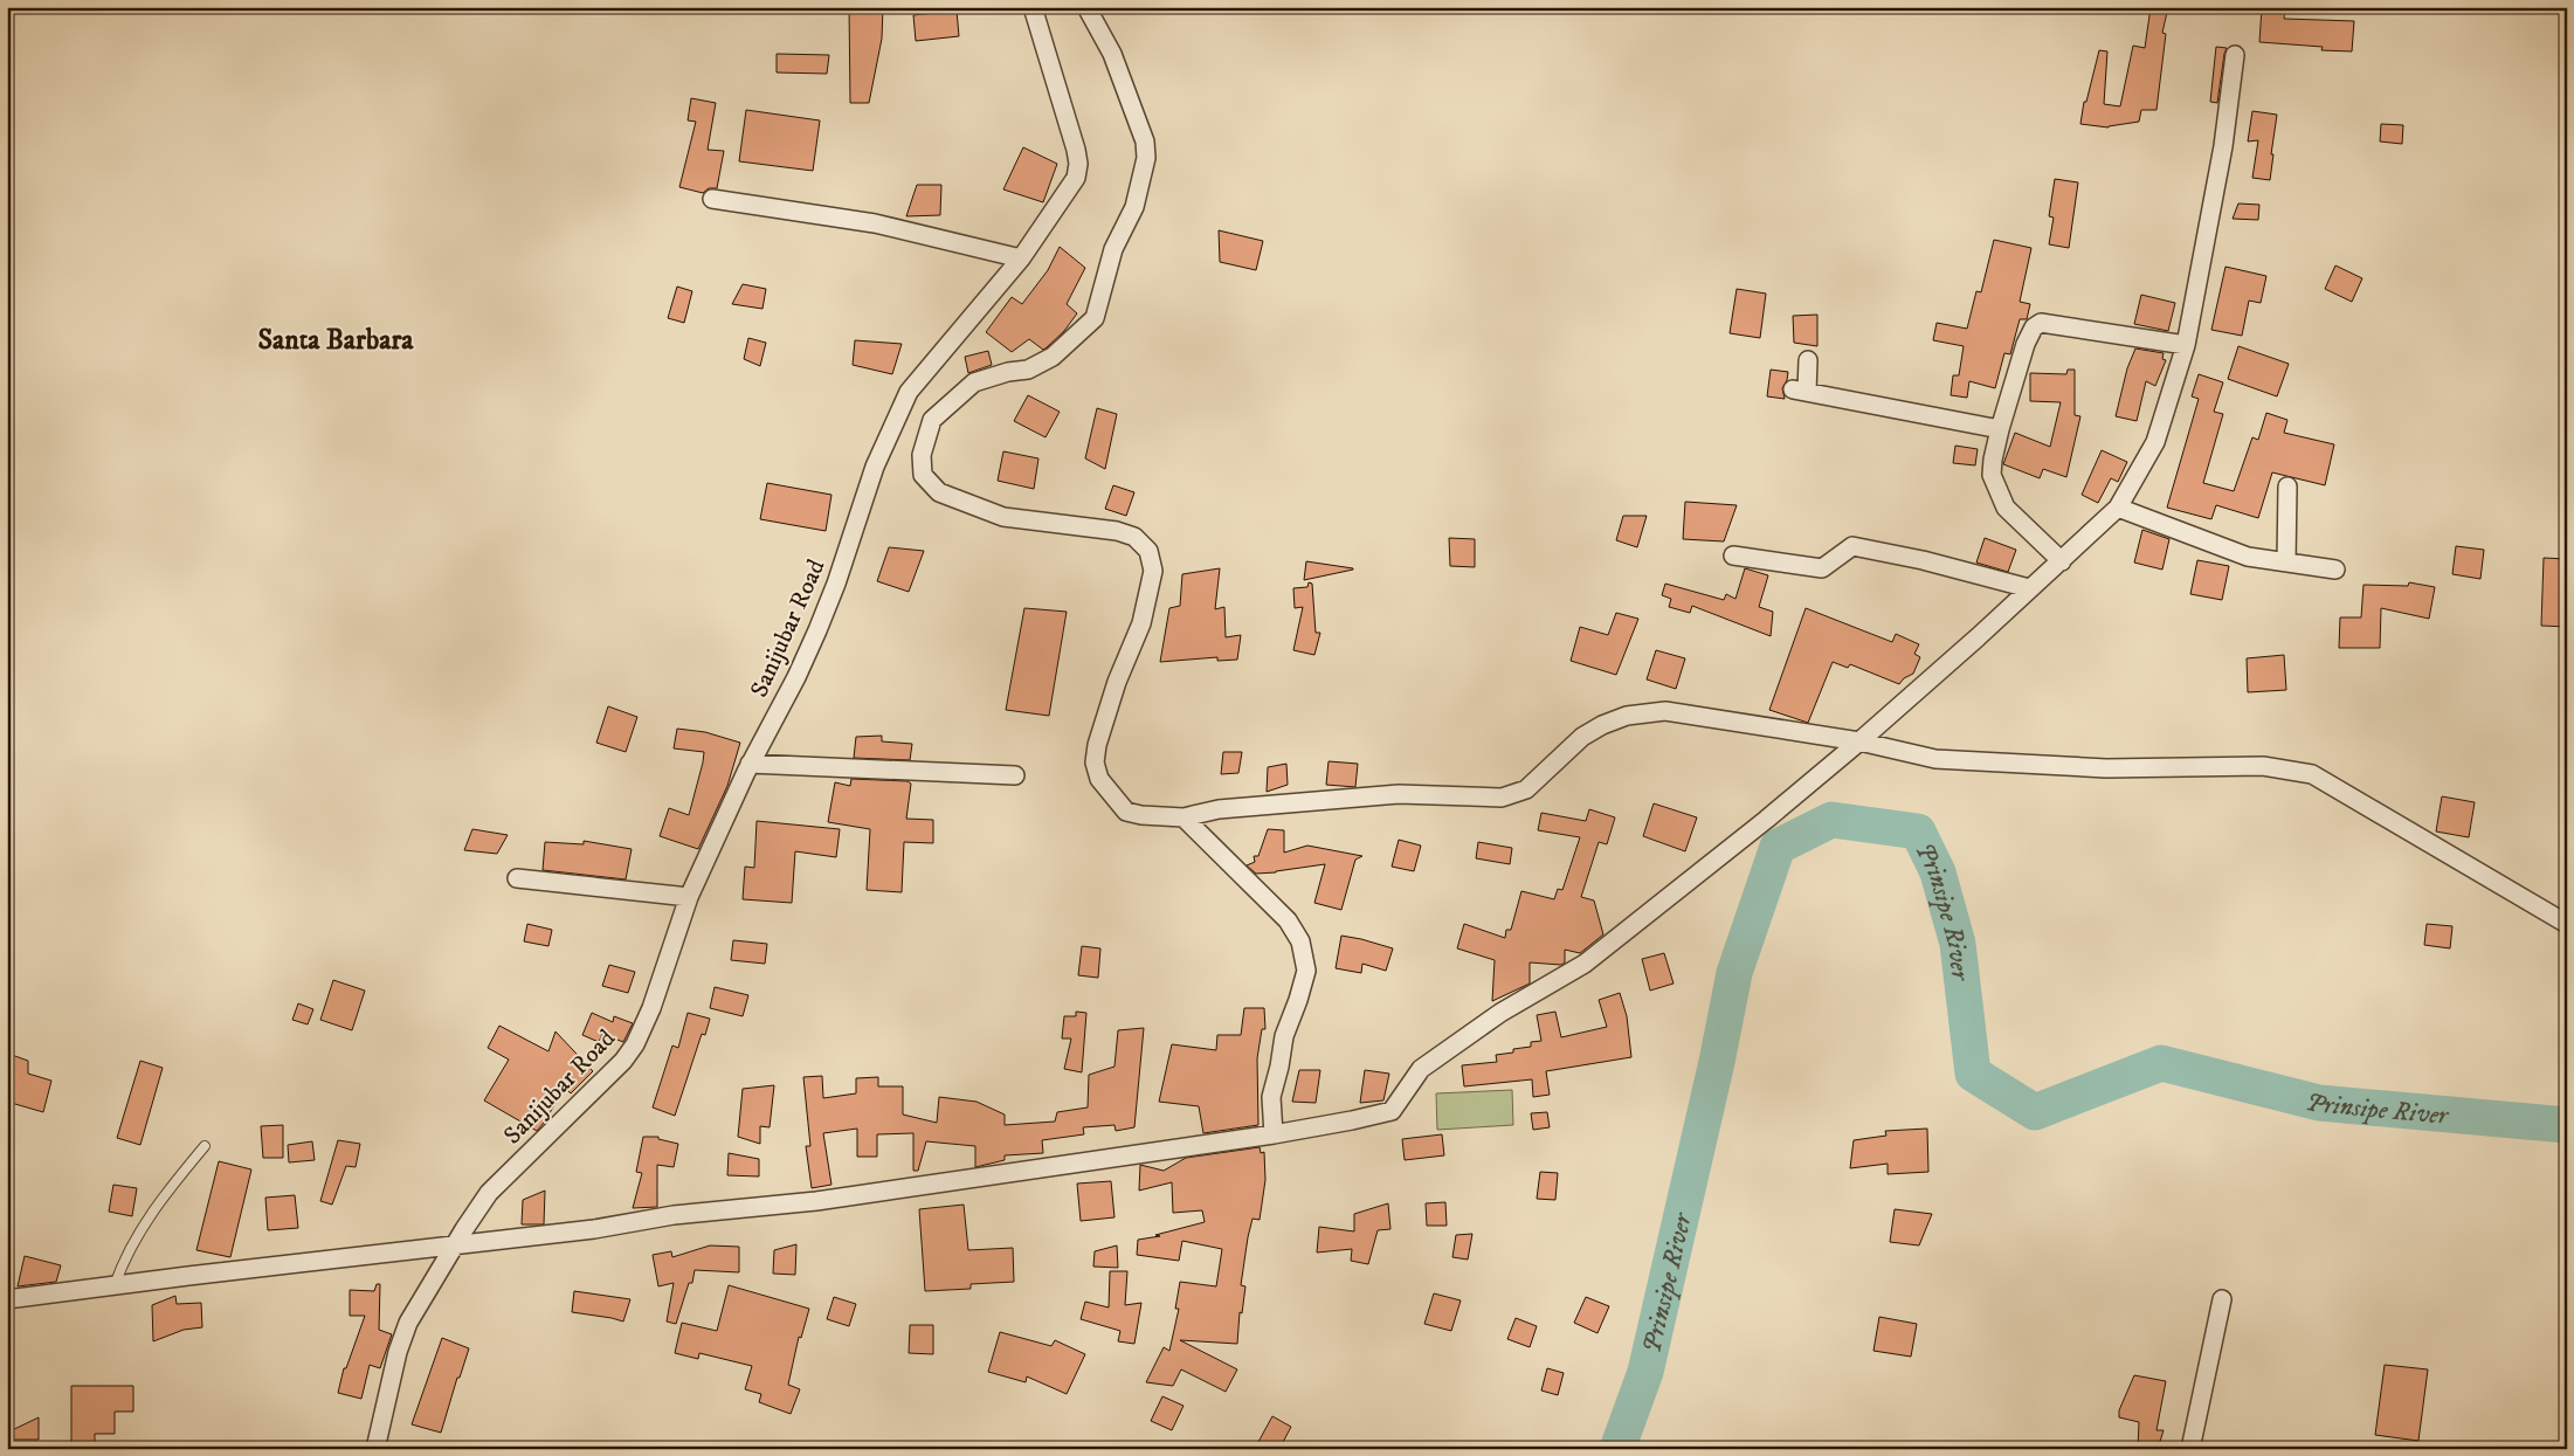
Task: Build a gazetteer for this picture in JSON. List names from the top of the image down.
{
  "streets": {
    "street": ["Sanijubar Road"]
  },
  "districts": ["Santa Barbara"],
  "water": ["Prinsipe River"]
}
